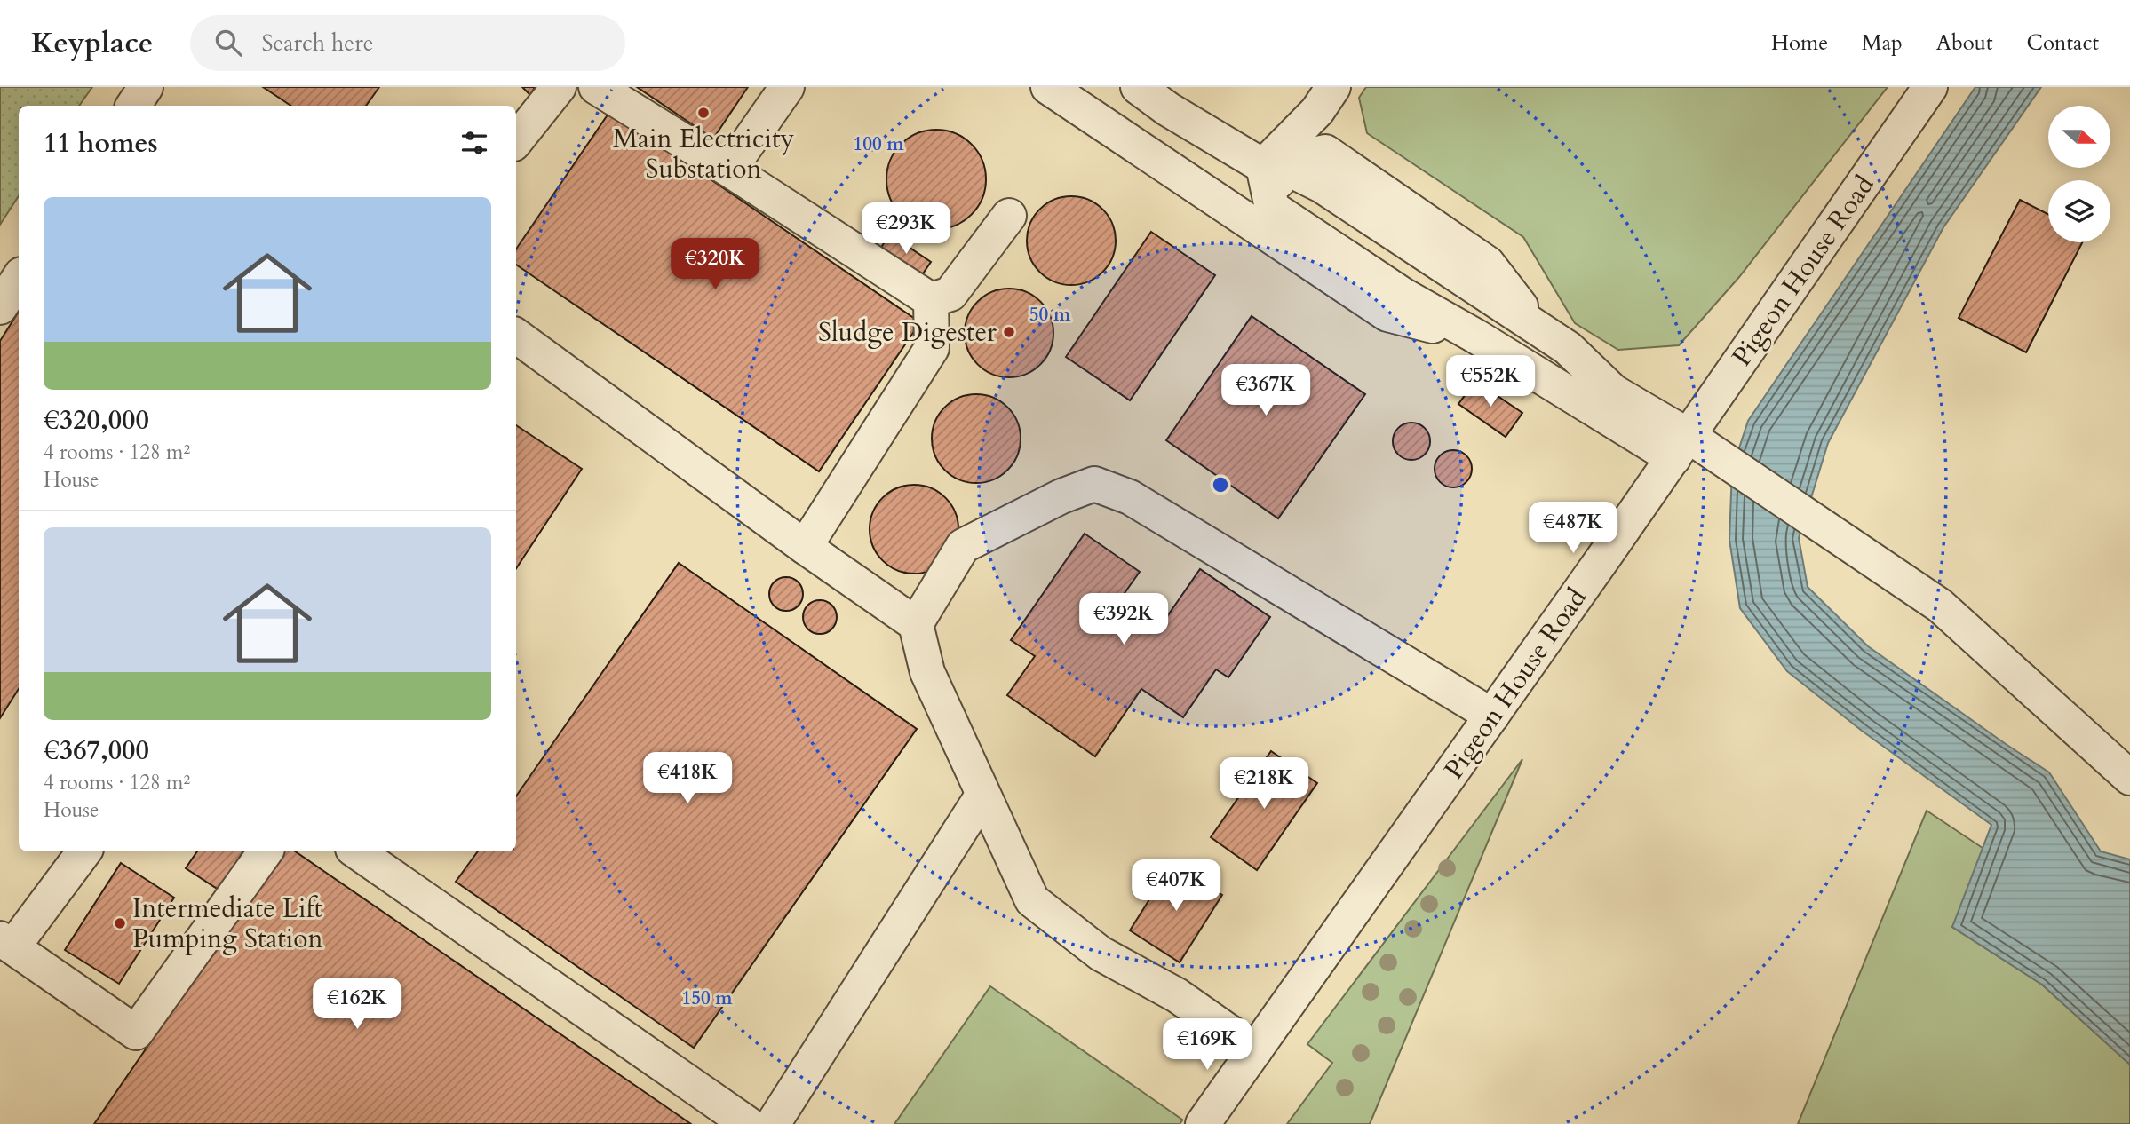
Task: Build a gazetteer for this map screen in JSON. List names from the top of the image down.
{
  "streets": {
    "street": ["Pigeon House Road"]
  },
  "places": ["Main Electricity Substation", "Sludge Digester", "Intermediate Lift Pumping Station"],
  "north": "right",
  "page": {
    "header": "Keyplace",
    "search": "Search here",
    "nav": [
      "Home",
      "Map",
      "About",
      "Contact"
    ],
    "heading": "11 homes",
    "list": [
      {
        "name": "€320,000",
        "note": "4 rooms · 128 m² · House"
      },
      {
        "name": "€367,000",
        "note": "4 rooms · 128 m² · House"
      }
    ],
    "price": [
      "€293K",
      "€320K",
      "€552K",
      "€367K",
      "€487K",
      "€392K",
      "€418K",
      "€218K",
      "€407K",
      "€162K",
      "€169K"
    ]
  },
  "rings": ["100 m", "50 m", "150 m"]
}
